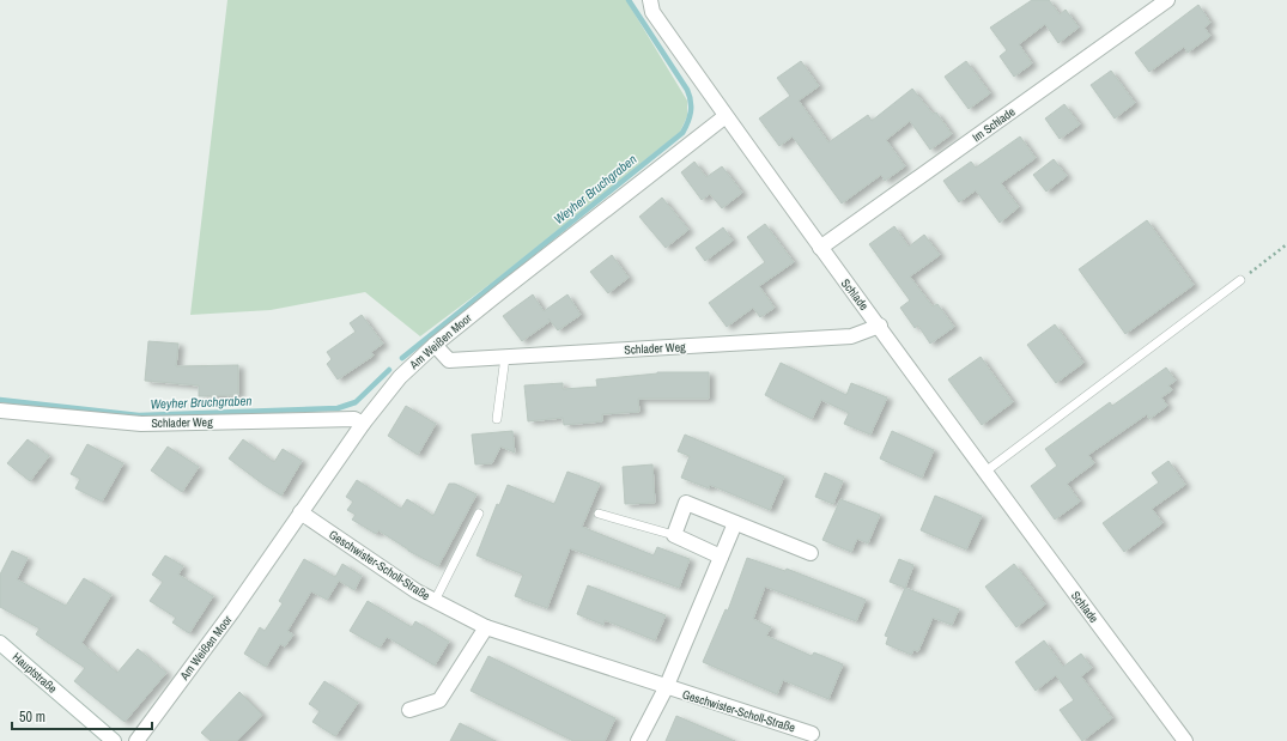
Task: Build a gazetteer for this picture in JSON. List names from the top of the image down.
{
  "streets": {
    "street": [
      "Im Schlade",
      "Schlade",
      "Am Weißen Moor",
      "Schlader Weg",
      "Geschwister-Scholl-Straße",
      "Hauptstraße"
    ]
  },
  "crossings": [
    ["Im Schlade", "Schlade"],
    ["Schlade", "Am Weißen Moor"],
    ["Schlade", "Schlader Weg"],
    ["Am Weißen Moor", "Schlader Weg"],
    ["Am Weißen Moor", "Geschwister-Scholl-Straße"]
  ],
  "water": ["Weyher Bruchgraben"],
  "scale_bar": "50 m"
}
